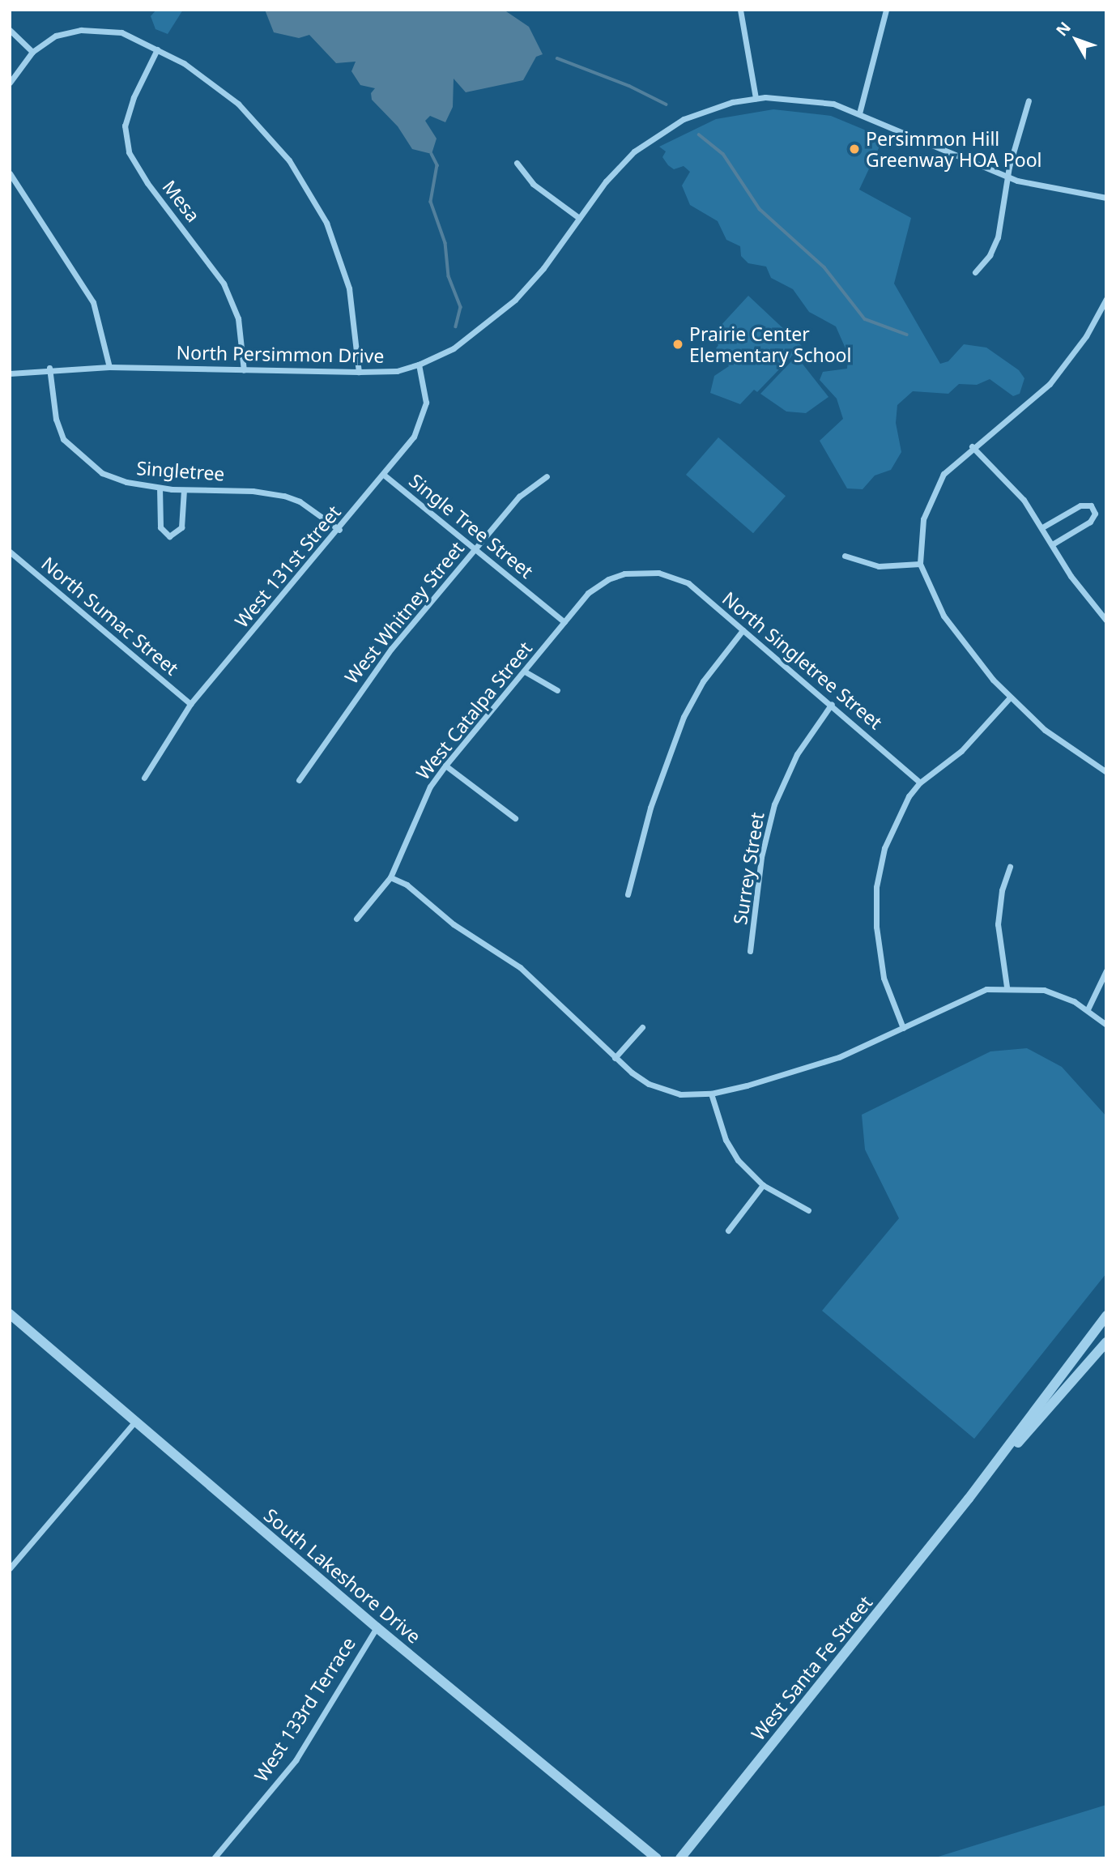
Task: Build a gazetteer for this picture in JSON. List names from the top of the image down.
{
  "streets": {
    "street": [
      "Mesa",
      "North Persimmon Drive",
      "Singletree",
      "Single Tree Street",
      "West 131st Street",
      "West Whitney Street",
      "North Sumac Street",
      "North Singletree Street",
      "West Catalpa Street",
      "Surrey Street",
      "South Lakeshore Drive",
      "West Santa Fe Street",
      "West 133rd Terrace"
    ]
  },
  "crossings": [
    ["Mesa", "North Persimmon Drive"],
    ["North Persimmon Drive", "Singletree"],
    ["North Persimmon Drive", "West 131st Street"],
    ["Singletree", "West 131st Street"],
    ["Single Tree Street", "West 131st Street"],
    ["Single Tree Street", "West Whitney Street"],
    ["Single Tree Street", "West Catalpa Street"],
    ["West 131st Street", "North Sumac Street"],
    ["North Singletree Street", "West Catalpa Street"],
    ["North Singletree Street", "Surrey Street"],
    ["South Lakeshore Drive", "West 133rd Terrace"]
  ],
  "places": ["Persimmon Hill Greenway HOA Pool", "Prairie Center Elementary School"],
  "north": "top left"
}
